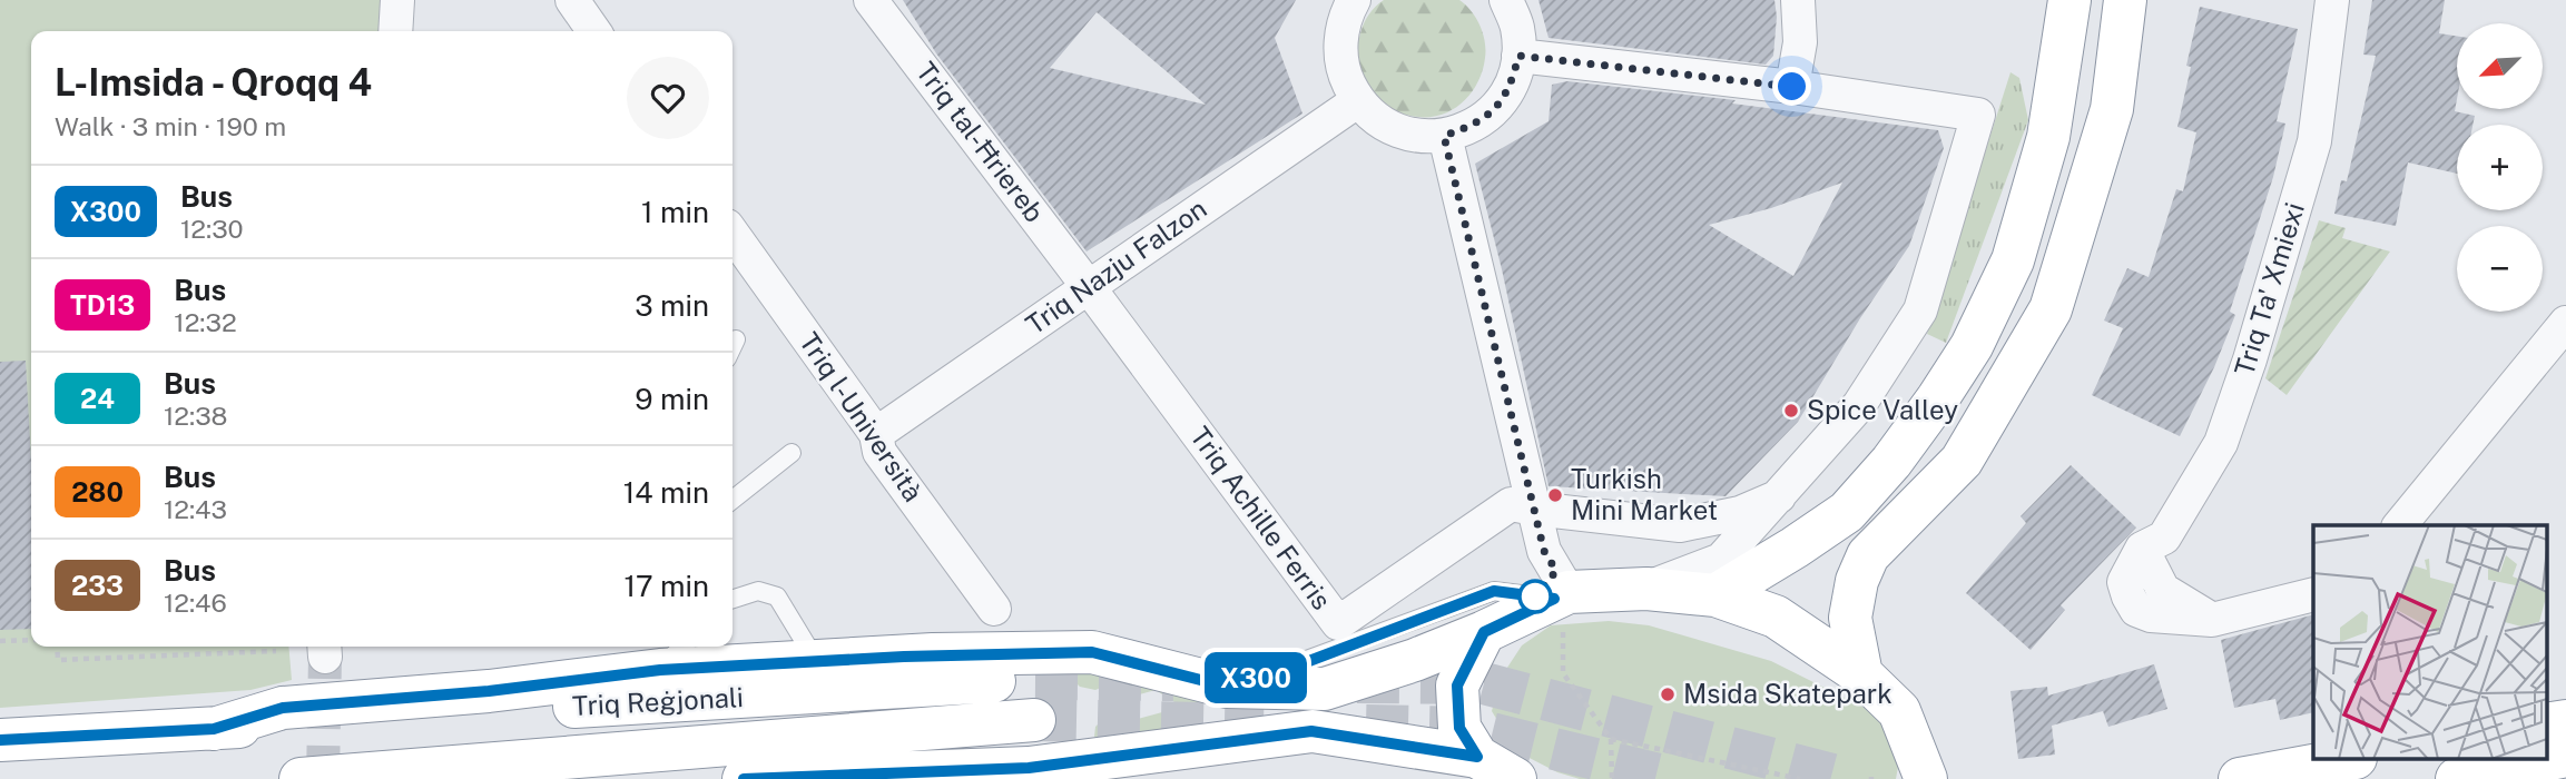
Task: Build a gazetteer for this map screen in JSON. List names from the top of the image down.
{
  "streets": {
    "highway": ["Triq Reġjonali"],
    "street": [
      "Triq tal-Ħriereb",
      "Triq Nazju Falzon",
      "Triq Ta' Xmiexi",
      "Triq l-Università",
      "Triq Achille Ferris"
    ]
  },
  "crossings": [
    ["Triq tal-Ħriereb", "Triq Nazju Falzon"],
    ["Triq tal-Ħriereb", "Triq Achille Ferris"],
    ["Triq Nazju Falzon", "Triq l-Università"],
    ["Triq Nazju Falzon", "Triq Achille Ferris"]
  ],
  "places": ["Spice Valley", "Turkish Mini Market", "Msida Skatepark"],
  "lines": ["bus line X300"],
  "north": "bottom left",
  "page": {
    "on_map": "X300",
    "map_buttons": ["+", "−"],
    "heading": ["L-Imsida - Qroqq 4", "Walk · 3 min · 190 m"],
    "list": [
      {
        "mark": "X300",
        "name": "Bus",
        "note": "12:30",
        "value": "1 min"
      },
      {
        "mark": "TD13",
        "name": "Bus",
        "note": "12:32",
        "value": "3 min"
      },
      {
        "mark": "24",
        "name": "Bus",
        "note": "12:38",
        "value": "9 min"
      },
      {
        "mark": "280",
        "name": "Bus",
        "note": "12:43",
        "value": "14 min"
      },
      {
        "mark": "233",
        "name": "Bus",
        "note": "12:46",
        "value": "17 min"
      }
    ]
  }
}
